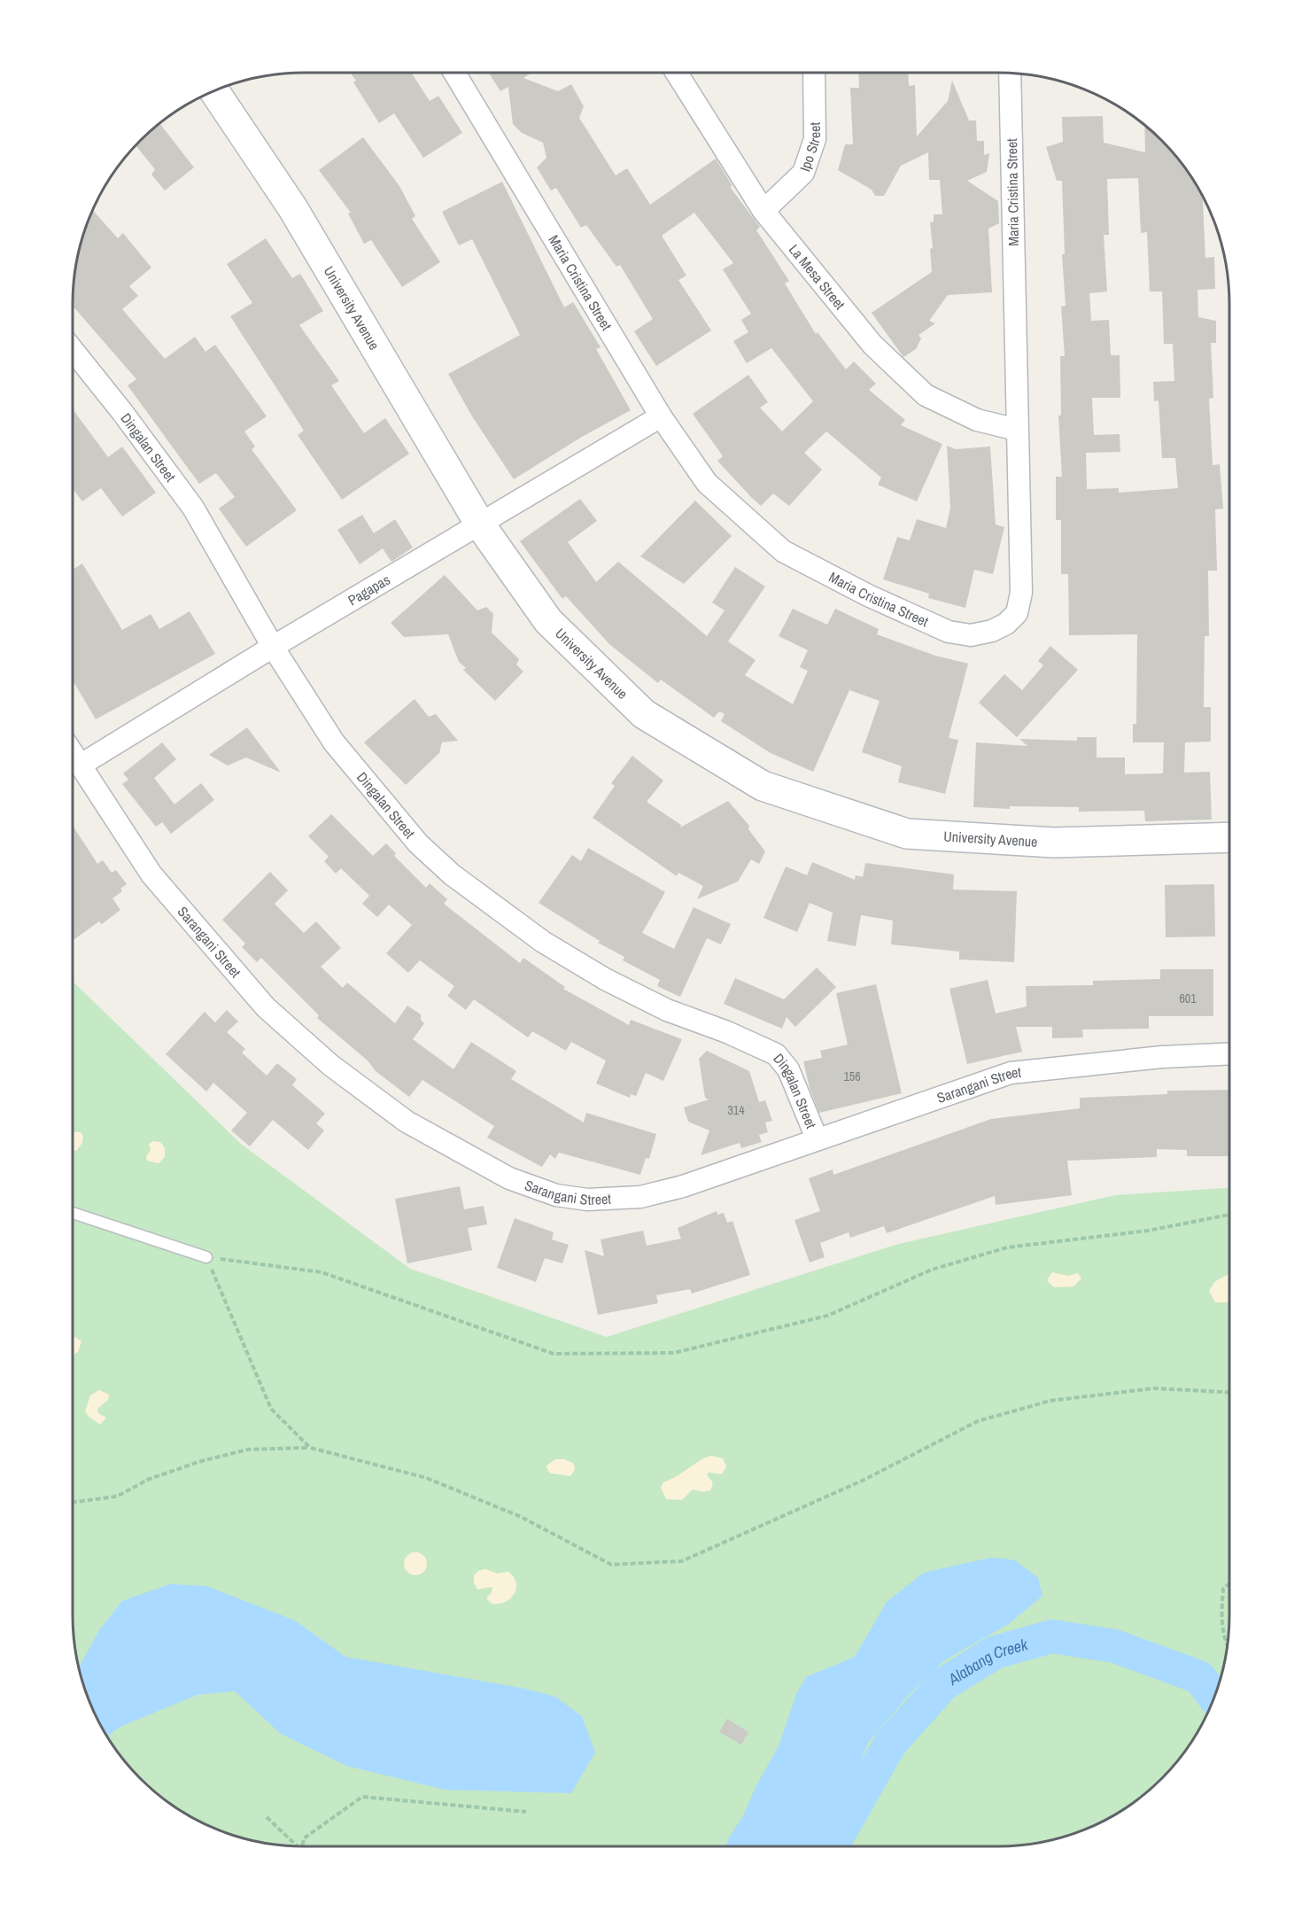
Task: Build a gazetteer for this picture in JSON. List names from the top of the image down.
{
  "streets": {
    "street": [
      "Ipo Street",
      "Maria Cristina Street",
      "La Mesa Street",
      "University Avenue",
      "Dingalan Street",
      "Pagapas",
      "Sarangani Street"
    ]
  },
  "crossings": [
    ["Ipo Street", "La Mesa Street"],
    ["Maria Cristina Street", "La Mesa Street"],
    ["Maria Cristina Street", "Pagapas"],
    ["University Avenue", "Pagapas"],
    ["Dingalan Street", "Pagapas"],
    ["Dingalan Street", "Sarangani Street"],
    ["Pagapas", "Sarangani Street"]
  ],
  "water": ["Alabang Creek"],
  "house_numbers": ["601", "156", "314"]
}
